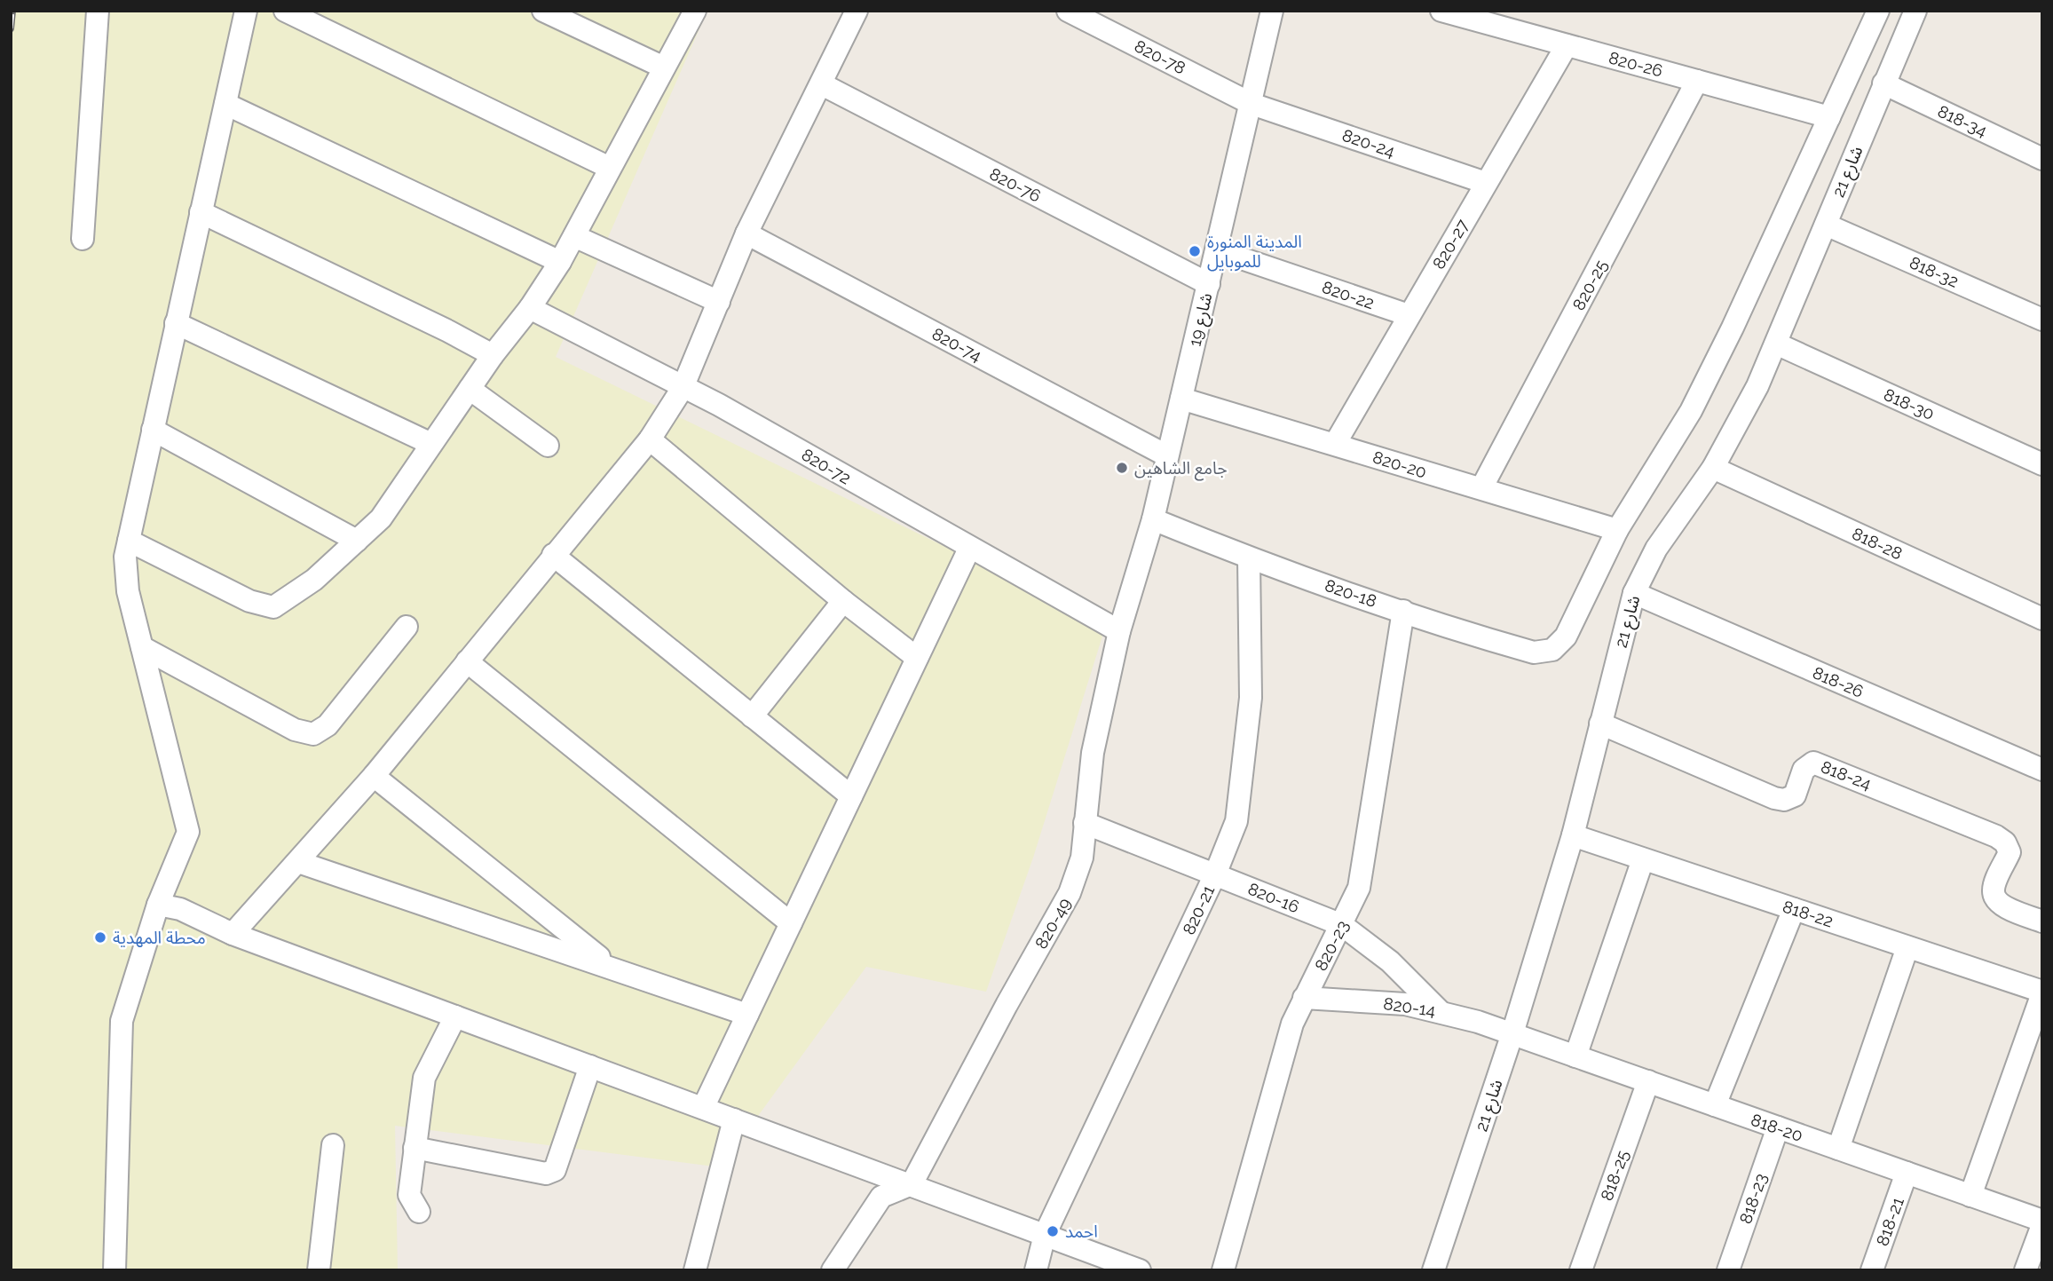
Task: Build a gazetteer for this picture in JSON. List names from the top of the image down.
{
  "streets": {
    "street": [
      "820-78",
      "820-26",
      "818-34",
      "820-24",
      "شارع 21",
      "820-76",
      "820-27",
      "818-32",
      "820-25",
      "820-22",
      "شارع 19",
      "820-74",
      "818-30",
      "820-20",
      "820-72",
      "818-28",
      "820-18",
      "818-26",
      "818-24",
      "820-16",
      "820-21",
      "818-22",
      "820-49",
      "820-23",
      "820-14",
      "818-20",
      "818-25",
      "818-23",
      "818-21"
    ]
  },
  "crossings": [
    ["820-78", "820-24"],
    ["820-78", "شارع 19"],
    ["820-26", "820-27"],
    ["820-26", "820-25"],
    ["818-34", "شارع 21"],
    ["820-24", "820-27"],
    ["820-24", "شارع 19"],
    ["شارع 21", "818-32"],
    ["شارع 21", "818-30"],
    ["شارع 21", "818-28"],
    ["شارع 21", "818-26"],
    ["شارع 21", "818-24"],
    ["شارع 21", "818-22"],
    ["شارع 21", "820-14"],
    ["شارع 21", "818-20"],
    ["820-76", "شارع 19"],
    ["820-27", "820-22"],
    ["820-27", "820-20"],
    ["820-25", "820-20"],
    ["820-22", "شارع 19"],
    ["شارع 19", "820-74"],
    ["شارع 19", "820-20"],
    ["شارع 19", "820-18"],
    ["شارع 19", "820-49"],
    ["820-20", "820-18"],
    ["820-72", "820-49"],
    ["820-18", "820-21"],
    ["820-18", "820-49"],
    ["820-18", "820-23"],
    ["820-16", "820-21"],
    ["820-16", "820-49"],
    ["820-16", "820-23"],
    ["820-16", "820-14"],
    ["820-23", "820-14"],
    ["820-14", "818-20"],
    ["818-20", "818-25"],
    ["818-20", "818-23"],
    ["818-20", "818-21"]
  ],
  "places": [
    "المدينة المنورة للموبايل",
    "جامع الشاهين",
    "محطة المهدية",
    "احمد"
  ]
}
